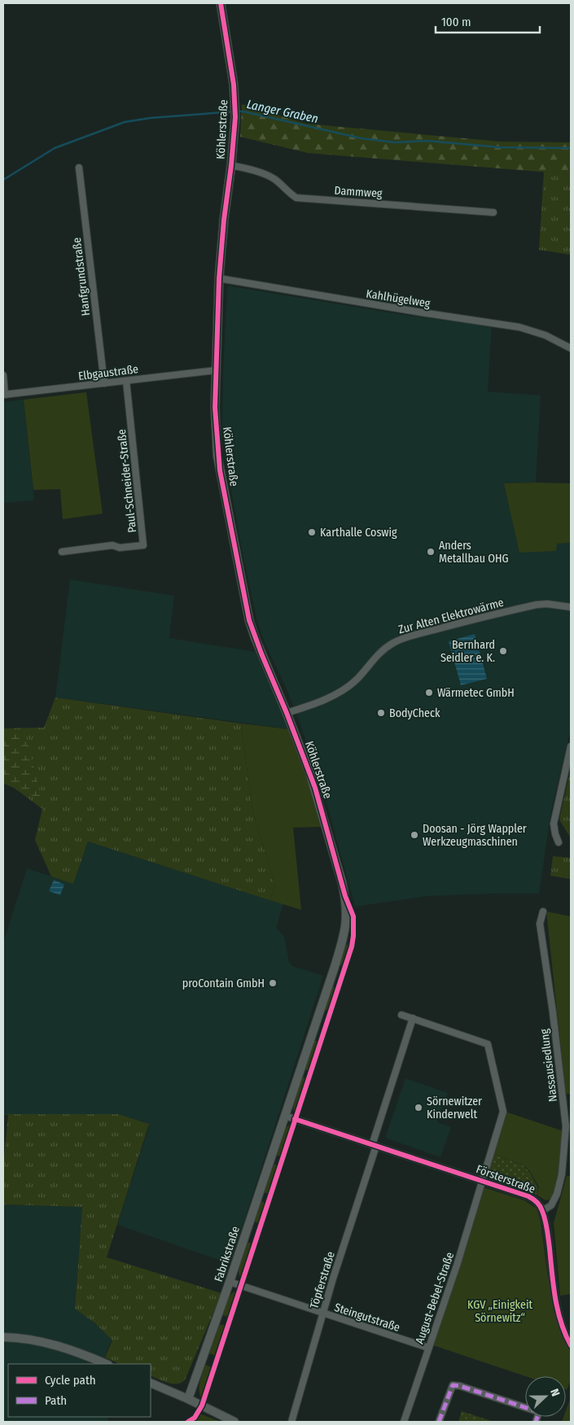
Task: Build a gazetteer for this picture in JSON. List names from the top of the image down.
{
  "streets": {
    "street": [
      "Köhlerstraße",
      "Dammweg",
      "Hanfgrundstraße",
      "Kahlhügelweg",
      "Elbgaustraße",
      "Paul-Schneider-Straße",
      "Zur Alten Elektrowärme",
      "Nassausiedlung",
      "Försterstraße",
      "Fabrikstraße",
      "Töpferstraße",
      "August-Bebel-Straße",
      "Steingutstraße"
    ]
  },
  "crossings": [
    ["Köhlerstraße", "Dammweg"],
    ["Köhlerstraße", "Kahlhügelweg"],
    ["Köhlerstraße", "Elbgaustraße"],
    ["Köhlerstraße", "Zur Alten Elektrowärme"],
    ["Köhlerstraße", "Försterstraße"],
    ["Köhlerstraße", "Fabrikstraße"],
    ["Hanfgrundstraße", "Elbgaustraße"],
    ["Elbgaustraße", "Paul-Schneider-Straße"],
    ["Nassausiedlung", "Försterstraße"],
    ["Försterstraße", "Fabrikstraße"],
    ["Försterstraße", "Töpferstraße"],
    ["Försterstraße", "August-Bebel-Straße"],
    ["Fabrikstraße", "Steingutstraße"],
    ["Töpferstraße", "Steingutstraße"],
    ["August-Bebel-Straße", "Steingutstraße"]
  ],
  "water": ["Langer Graben"],
  "parks": ["KGV „Einigkeit Sörnewitz“"],
  "places": [
    "Karthalle Coswig",
    "Anders Metallbau OHG",
    "Bernhard Seidler e. K.",
    "Wärmetec GmbH",
    "BodyCheck",
    "Doosan - Jörg Wappler Werkzeugmaschinen",
    "proContain GmbH",
    "Sörnewitzer Kinderwelt"
  ],
  "legend": ["Cycle path", "Path"],
  "scale_bar": "100 m",
  "north": "right"
}
